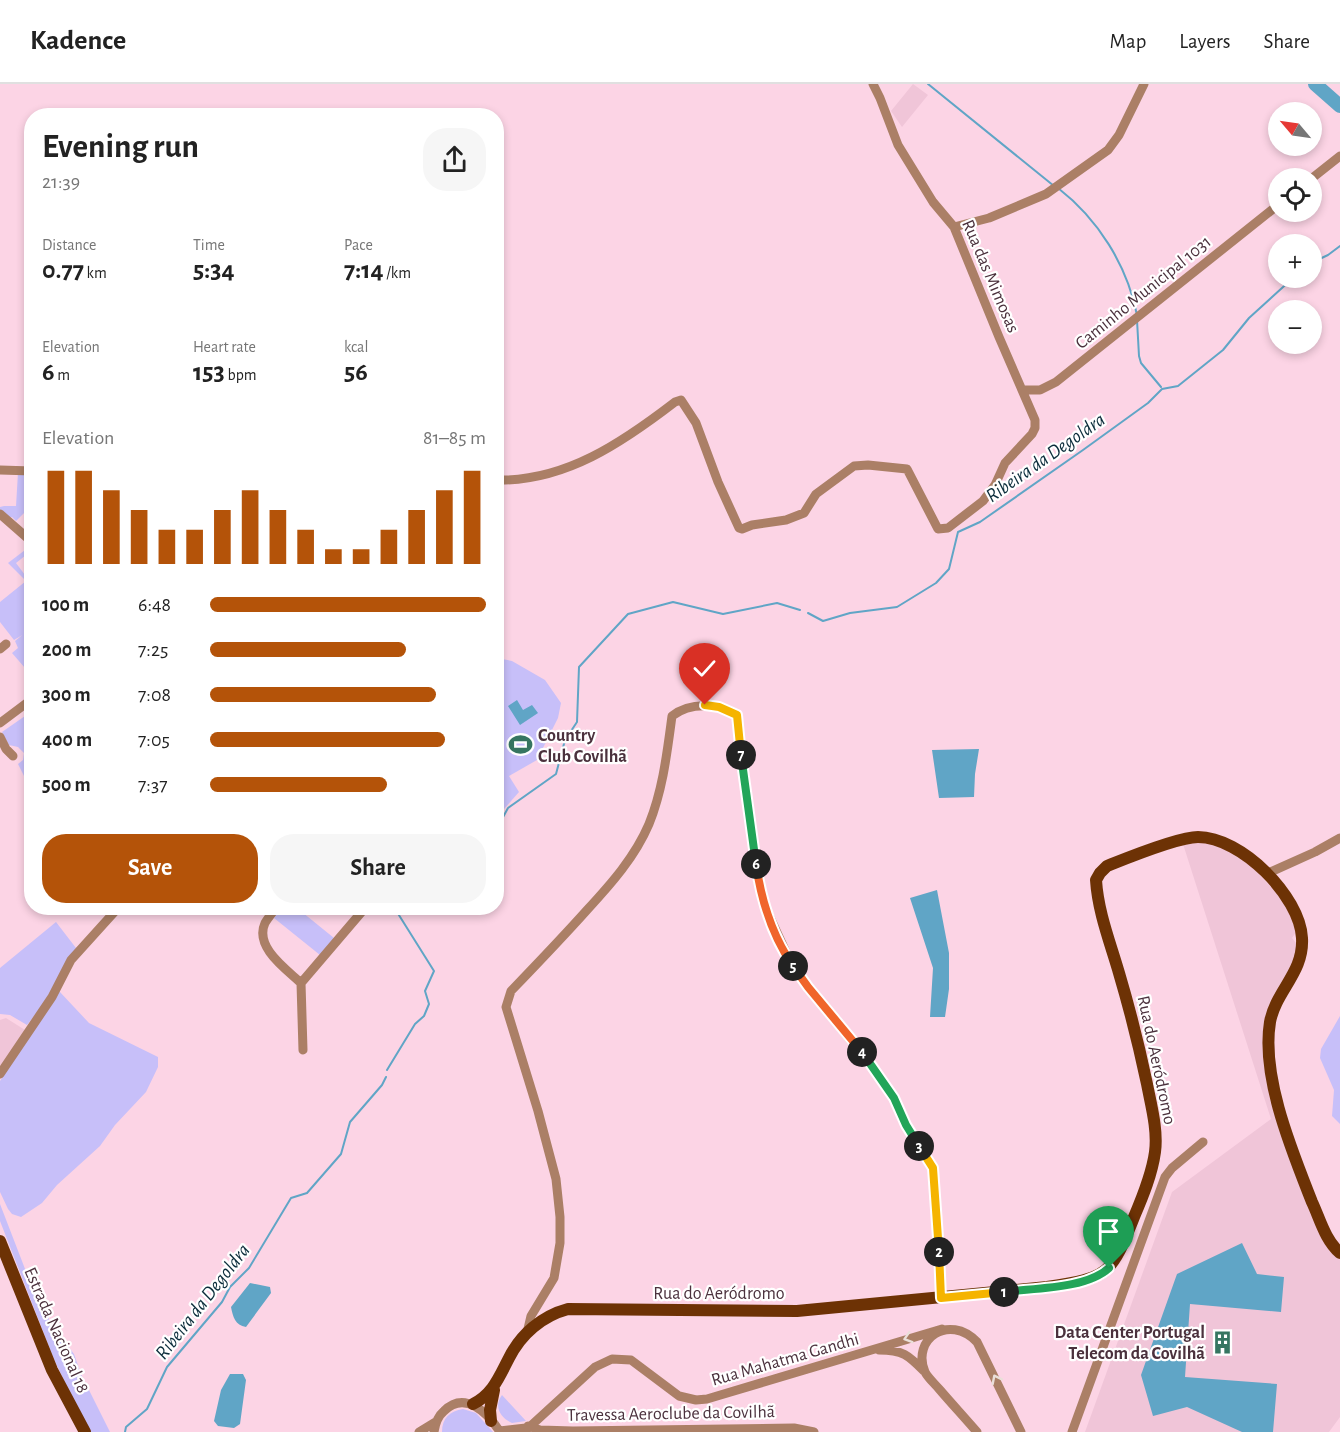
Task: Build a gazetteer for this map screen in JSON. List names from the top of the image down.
{
  "streets": {
    "main road": ["Rua do Aeródromo", "Estrada Nacional 18"],
    "street": [
      "Rua das Mimosas",
      "Caminho Municipal 1031",
      "Rua Mahatma Gandhi",
      "Travessa Aeroclube da Covilhã"
    ]
  },
  "crossings": [
    ["Rua das Mimosas", "Caminho Municipal 1031"],
    ["Rua Mahatma Gandhi", "Travessa Aeroclube da Covilhã"]
  ],
  "water": ["Ribeira da Degoldra"],
  "places": {
    "sports": ["Country Club Covilhã"],
    "building": ["Data Center Portugal Telecom da Covilhã"]
  },
  "north": "top left",
  "page": {
    "header": "Kadence",
    "nav": ["Map", "Layers", "Share"],
    "map_buttons": ["+", "−"],
    "heading": ["Evening run", "21:39"],
    "stats": [
      ["Distance", "0.77 km"],
      ["Time", "5:34"],
      ["Pace", "7:14 /km"],
      ["Elevation", "6 m"],
      ["Heart rate", "153 bpm"],
      ["kcal", "56"]
    ],
    "chart": ["Elevation", "81–85 m"],
    "list": [
      {
        "name": "100 m",
        "note": "6:48"
      },
      {
        "name": "200 m",
        "note": "7:25"
      },
      {
        "name": "300 m",
        "note": "7:08"
      },
      {
        "name": "400 m",
        "note": "7:05"
      },
      {
        "name": "500 m",
        "note": "7:37"
      }
    ],
    "pins": [
      "7",
      "6",
      "5",
      "4",
      "3",
      "2",
      "1"
    ],
    "buttons": ["Save", "Share"]
  }
}
